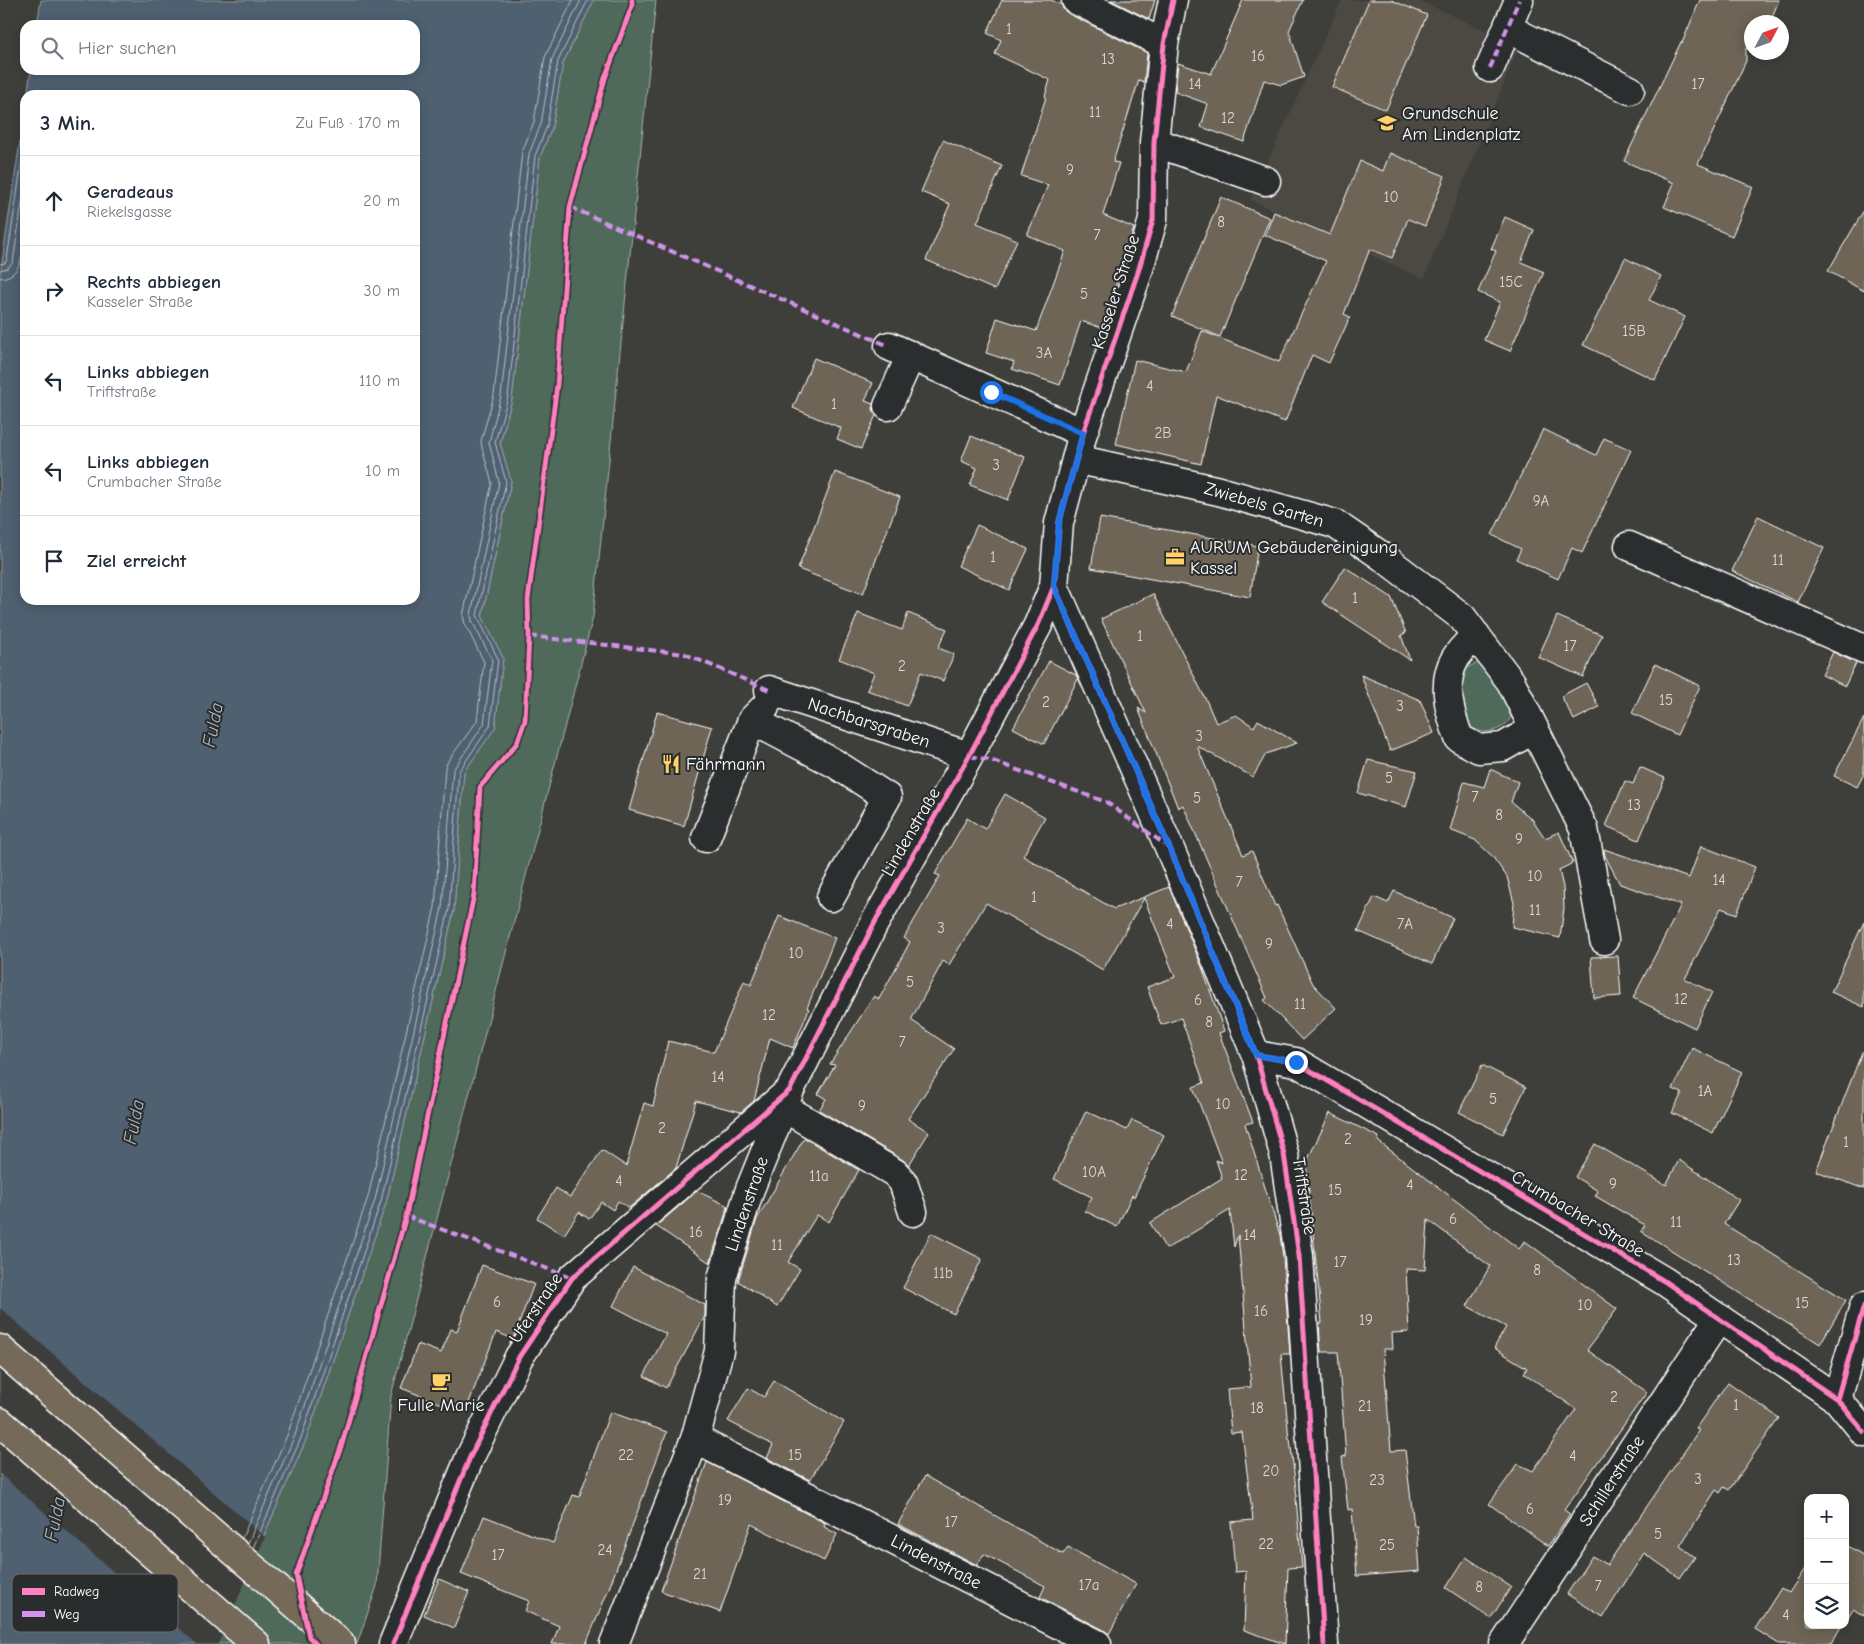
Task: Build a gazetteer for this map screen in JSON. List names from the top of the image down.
{
  "streets": {
    "street": [
      "Kasseler Straße",
      "Zwiebels Garten",
      "Nachbarsgraben",
      "Lindenstraße",
      "Triftstraße",
      "Crumbacher Straße",
      "Uferstraße",
      "Schillerstraße"
    ]
  },
  "crossings": [
    ["Kasseler Straße", "Zwiebels Garten"],
    ["Kasseler Straße", "Lindenstraße"],
    ["Kasseler Straße", "Triftstraße"],
    ["Nachbarsgraben", "Lindenstraße"],
    ["Lindenstraße", "Triftstraße"],
    ["Lindenstraße", "Uferstraße"],
    ["Triftstraße", "Crumbacher Straße"],
    ["Crumbacher Straße", "Schillerstraße"]
  ],
  "water": ["Fulda"],
  "places": {
    "school or university": ["Grundschule Am Lindenplatz"],
    "office": ["AURUM Gebäudereinigung Kassel"],
    "restaurant": ["Fährmann"],
    "cafe": ["Fulle Marie"]
  },
  "house_numbers": [
    "1",
    "16",
    "13",
    "14",
    "17",
    "11",
    "12",
    "9",
    "10",
    "8",
    "7",
    "15C",
    "5",
    "15B",
    "3A",
    "4",
    "1",
    "2B",
    "3",
    "9A",
    "1",
    "11",
    "1",
    "1",
    "17",
    "2",
    "15",
    "2",
    "3",
    "3",
    "5",
    "7",
    "5",
    "13",
    "8",
    "9",
    "10",
    "14",
    "7",
    "1",
    "11",
    "4",
    "7A",
    "3",
    "9",
    "10",
    "5",
    "12",
    "6",
    "11",
    "12",
    "8",
    "7",
    "14",
    "1A",
    "5",
    "10",
    "9",
    "2",
    "2",
    "1",
    "10A",
    "12",
    "11a",
    "4",
    "9",
    "4",
    "15",
    "6",
    "11",
    "16",
    "14",
    "11",
    "13",
    "17",
    "8",
    "11b",
    "6",
    "15",
    "10",
    "16",
    "19",
    "2",
    "1",
    "21",
    "18",
    "22",
    "15",
    "4",
    "20",
    "3",
    "23",
    "19",
    "6",
    "17",
    "5",
    "22",
    "25",
    "24",
    "17",
    "21",
    "17a",
    "7",
    "8",
    "4"
  ],
  "legend": ["Radweg", "Weg"],
  "north": "top right",
  "page": {
    "search": "Hier suchen",
    "heading": ["3 Min.", "Zu Fuß · 170 m"],
    "list": [
      ["Geradeaus", "Riekelsgasse", "20 m"],
      ["Rechts abbiegen", "Kasseler Straße", "30 m"],
      ["Links abbiegen", "Triftstraße", "110 m"],
      ["Links abbiegen", "Crumbacher Straße", "10 m"],
      "Ziel erreicht"
    ],
    "map_buttons": ["+", "−"]
  }
}
